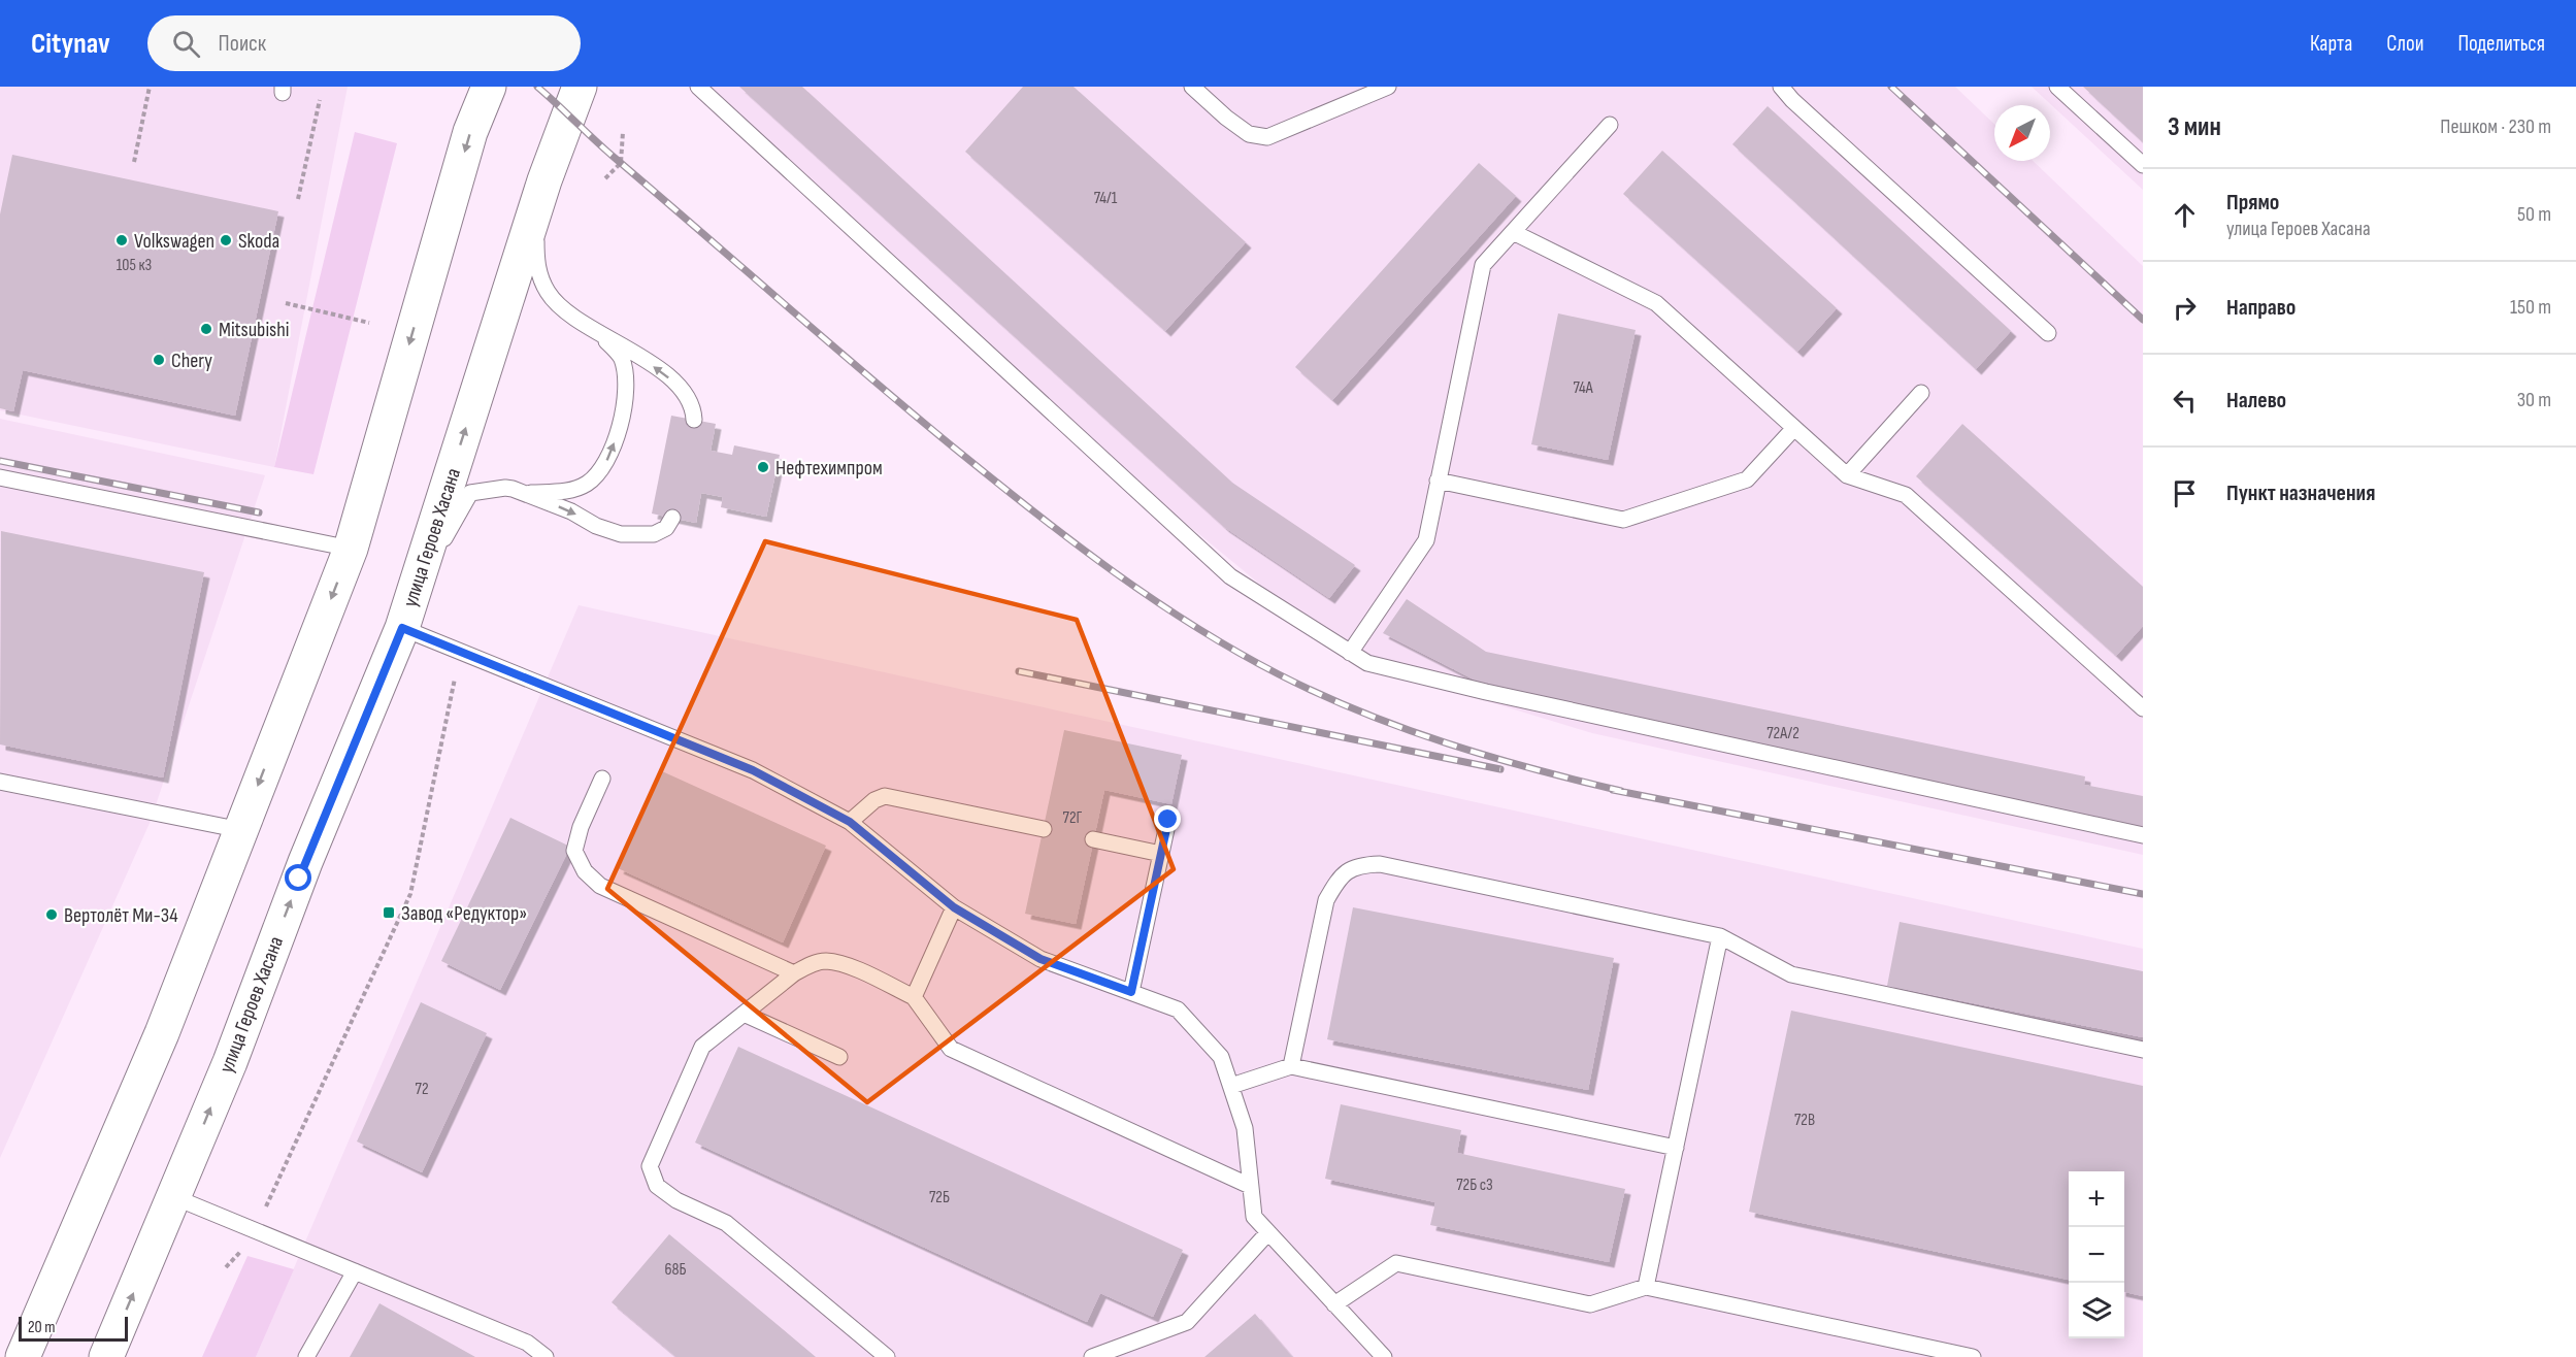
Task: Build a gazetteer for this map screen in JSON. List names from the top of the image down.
{
  "streets": {
    "main road": ["улица Героев Хасана"]
  },
  "places": {
    "other": [
      "Volkswagen",
      "Skoda",
      "Mitsubishi",
      "Chery",
      "Нефтехимпром",
      "Вертолёт Ми-34"
    ],
    "transit": ["Завод «Редуктор»"]
  },
  "house_numbers": [
    "74/1",
    "105 к3",
    "74А",
    "72А/2",
    "72Г",
    "72",
    "72В",
    "72Б с3",
    "72Б",
    "68Б"
  ],
  "scale_bar": "20 m",
  "north": "bottom left",
  "page": {
    "header": "Citynav",
    "search": "Поиск",
    "nav": ["Карта", "Слои", "Поделиться"],
    "heading": ["3 мин", "Пешком · 230 m"],
    "list": [
      ["Прямо", "улица Героев Хасана", "50 m"],
      ["Направо", "150 m"],
      ["Налево", "30 m"],
      "Пункт назначения"
    ],
    "map_buttons": ["+", "−"],
    "scale": "20 m"
  }
}
